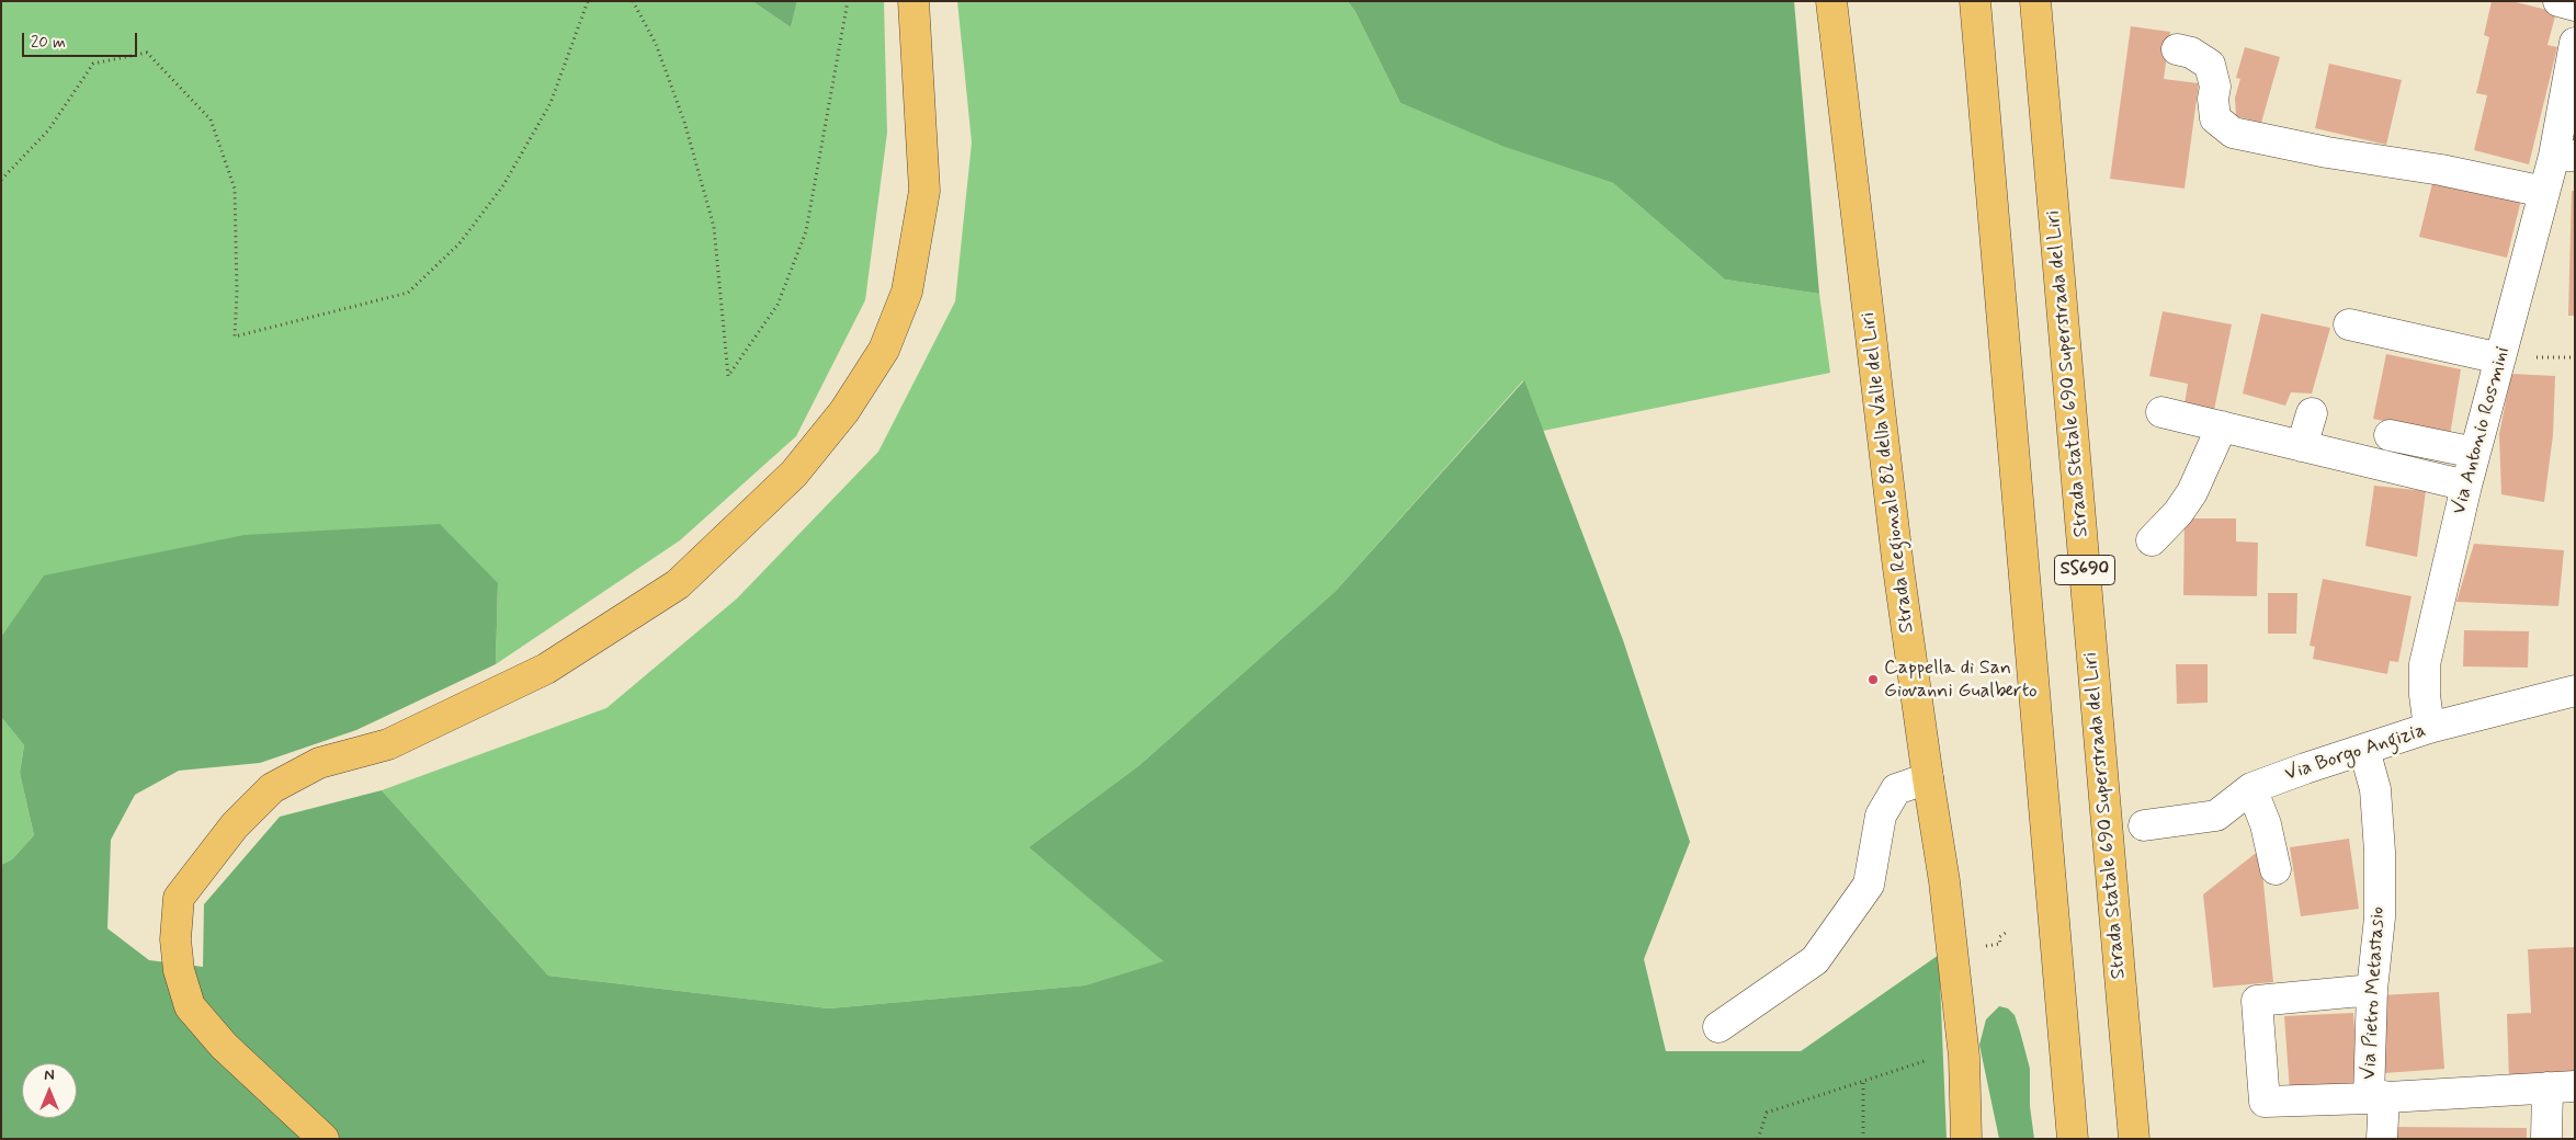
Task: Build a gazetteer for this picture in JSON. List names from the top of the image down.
{
  "streets": {
    "main road": ["Strada Statale 690 Superstrada del Liri", "Strada Regionale 82 della Valle del Liri", "SS690"],
    "street": ["Via Antonio Rosmini", "Via Borgo Angizia", "Via Pietro Metastasio"]
  },
  "crossings": [
    ["Via Antonio Rosmini", "Via Borgo Angizia"],
    ["Via Borgo Angizia", "Via Pietro Metastasio"]
  ],
  "places": ["Cappella di San Giovanni Gualberto"],
  "scale_bar": "20 m",
  "north": "top"
}
